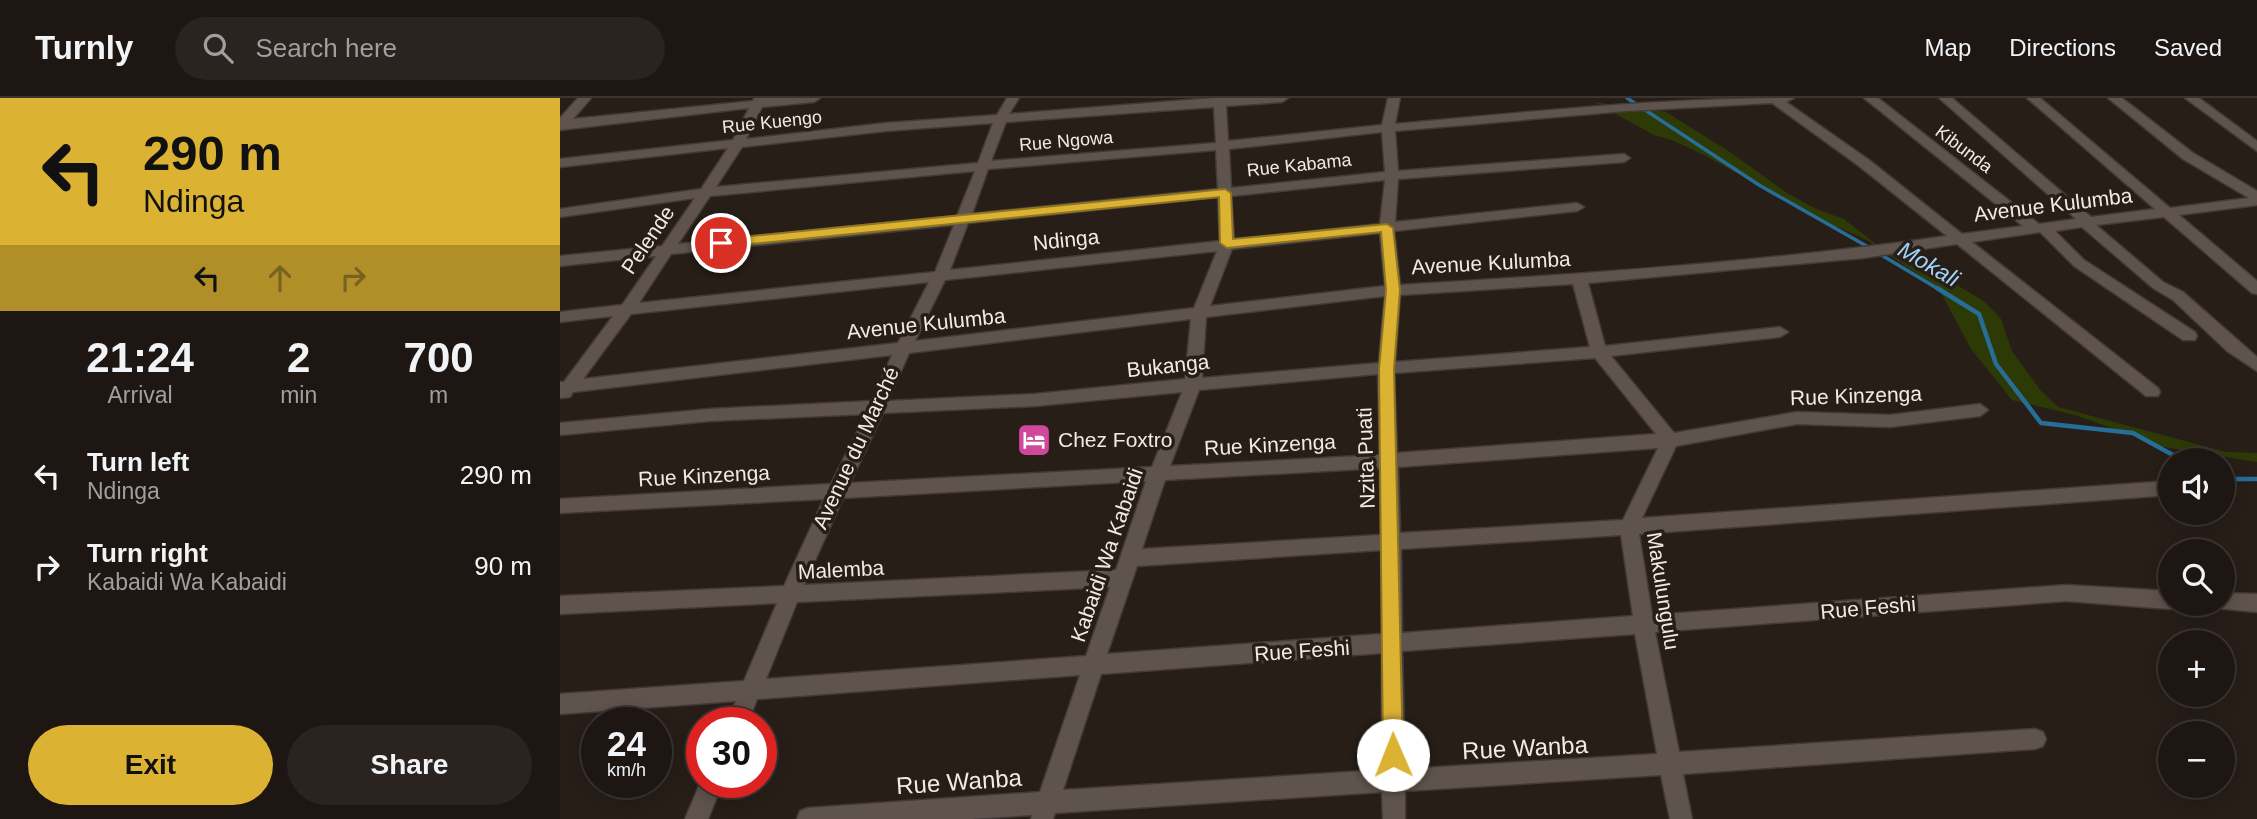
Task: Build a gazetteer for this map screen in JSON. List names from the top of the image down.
{
  "streets": {
    "street": [
      "Rue Kuengo",
      "Rue Ngowa",
      "Kibunda",
      "Rue Kabama",
      "Avenue Kulumba",
      "Pelende",
      "Ndinga",
      "Bukanga",
      "Rue Kinzenga",
      "Avenue du Marché",
      "Nzita Puati",
      "Kabaidi Wa Kabaidi",
      "Malemba",
      "Makulungulu",
      "Rue Feshi",
      "Rue Wanba"
    ]
  },
  "crossings": [
    ["Rue Kuengo", "Pelende"],
    ["Rue Kuengo", "Avenue du Marché"],
    ["Rue Kuengo", "Kabaidi Wa Kabaidi"],
    ["Rue Ngowa", "Pelende"],
    ["Rue Ngowa", "Avenue du Marché"],
    ["Rue Ngowa", "Nzita Puati"],
    ["Rue Ngowa", "Kabaidi Wa Kabaidi"],
    ["Kibunda", "Avenue Kulumba"],
    ["Rue Kabama", "Pelende"],
    ["Rue Kabama", "Avenue du Marché"],
    ["Rue Kabama", "Nzita Puati"],
    ["Rue Kabama", "Kabaidi Wa Kabaidi"],
    ["Avenue Kulumba", "Pelende"],
    ["Avenue Kulumba", "Avenue du Marché"],
    ["Avenue Kulumba", "Nzita Puati"],
    ["Avenue Kulumba", "Kabaidi Wa Kabaidi"],
    ["Pelende", "Ndinga"],
    ["Ndinga", "Avenue du Marché"],
    ["Ndinga", "Nzita Puati"],
    ["Ndinga", "Kabaidi Wa Kabaidi"],
    ["Bukanga", "Avenue du Marché"],
    ["Bukanga", "Nzita Puati"],
    ["Bukanga", "Kabaidi Wa Kabaidi"],
    ["Rue Kinzenga", "Avenue du Marché"],
    ["Rue Kinzenga", "Nzita Puati"],
    ["Rue Kinzenga", "Kabaidi Wa Kabaidi"],
    ["Rue Kinzenga", "Makulungulu"],
    ["Avenue du Marché", "Malemba"],
    ["Avenue du Marché", "Rue Feshi"],
    ["Nzita Puati", "Rue Feshi"],
    ["Nzita Puati", "Rue Wanba"],
    ["Kabaidi Wa Kabaidi", "Malemba"],
    ["Kabaidi Wa Kabaidi", "Rue Feshi"],
    ["Kabaidi Wa Kabaidi", "Rue Wanba"],
    ["Makulungulu", "Rue Feshi"],
    ["Makulungulu", "Rue Wanba"]
  ],
  "water": ["Mokali"],
  "places": {
    "hotel": ["Chez Foxtro"]
  },
  "page": {
    "header": "Turnly",
    "search": "Search here",
    "nav": ["Map", "Directions", "Saved"],
    "turn": ["290 m", "Ndinga"],
    "eta": [
      "21:24",
      "Arrival",
      "2",
      "min",
      "700",
      "m"
    ],
    "list": [
      {
        "name": "Turn left",
        "note": "Ndinga",
        "value": "290 m"
      },
      {
        "name": "Turn right",
        "note": "Kabaidi Wa Kabaidi",
        "value": "90 m"
      }
    ],
    "map_buttons": ["+", "−"],
    "speed": "24 km/h",
    "limit": "30",
    "buttons": ["Exit", "Share"]
  }
}
